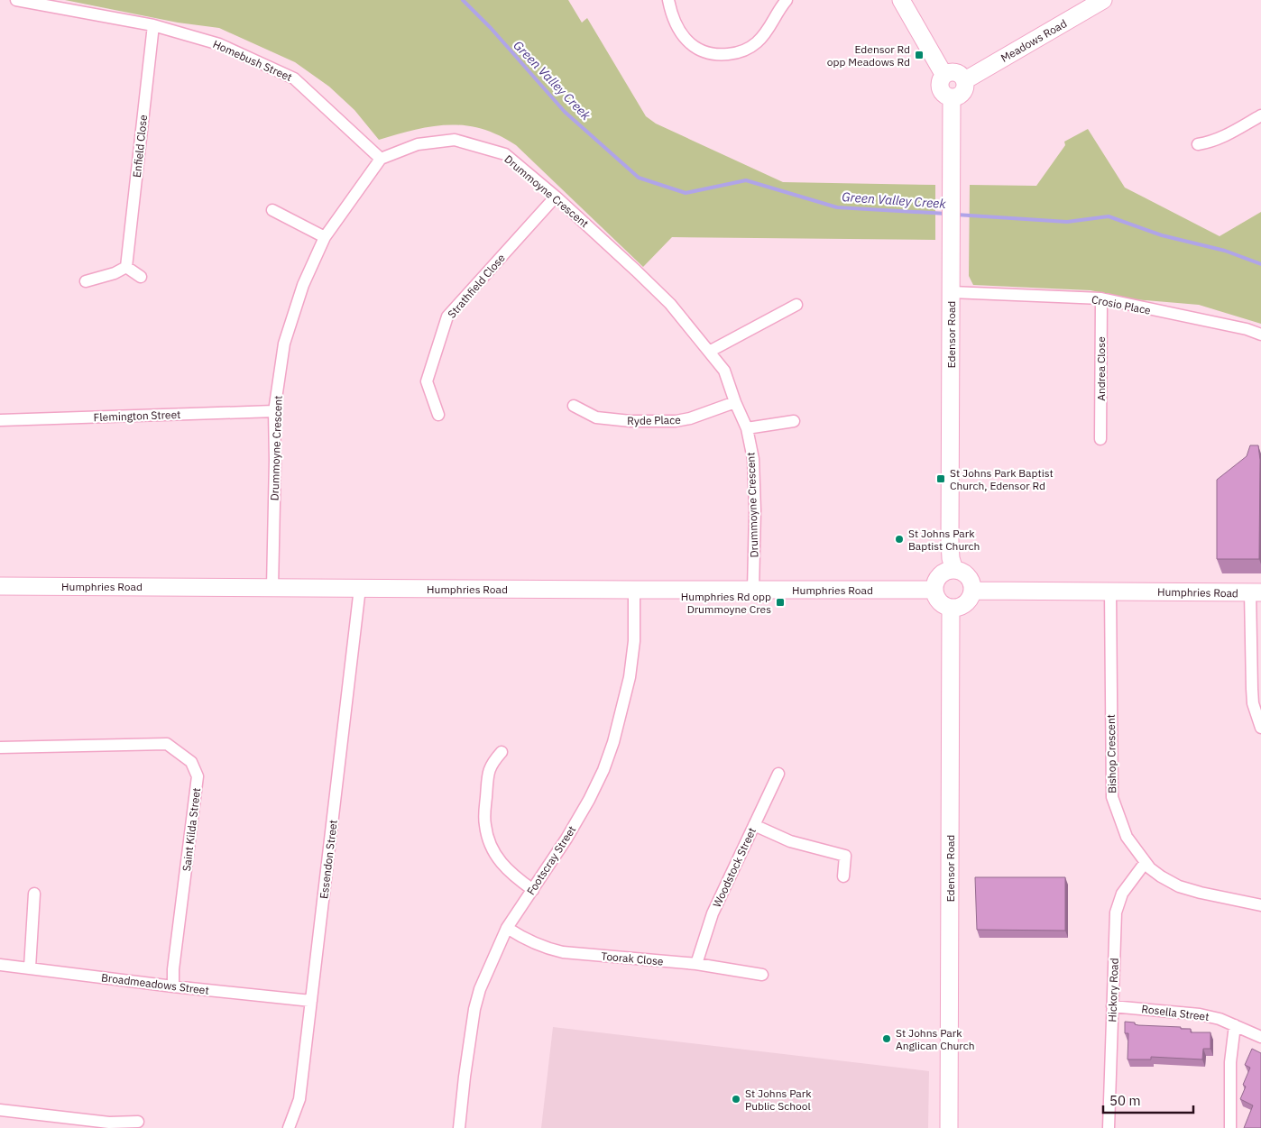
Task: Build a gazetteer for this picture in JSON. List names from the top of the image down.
{
  "streets": {
    "main road": ["Meadows Road", "Edensor Road", "Humphries Road"],
    "street": [
      "Homebush Street",
      "Enfield Close",
      "Drummoyne Crescent",
      "Strathfield Close",
      "Crosio Place",
      "Andrea Close",
      "Flemington Street",
      "Ryde Place",
      "Bishop Crescent",
      "Saint Kilda Street",
      "Essendon Street",
      "Footscray Street",
      "Woodstock Street",
      "Toorak Close",
      "Broadmeadows Street",
      "Hickory Road",
      "Rosella Street"
    ]
  },
  "crossings": [
    ["Meadows Road", "Edensor Road"],
    ["Homebush Street", "Enfield Close"],
    ["Homebush Street", "Drummoyne Crescent"],
    ["Drummoyne Crescent", "Strathfield Close"],
    ["Drummoyne Crescent", "Flemington Street"],
    ["Drummoyne Crescent", "Ryde Place"],
    ["Drummoyne Crescent", "Humphries Road"],
    ["Crosio Place", "Edensor Road"],
    ["Crosio Place", "Andrea Close"],
    ["Edensor Road", "Humphries Road"],
    ["Humphries Road", "Bishop Crescent"],
    ["Humphries Road", "Essendon Street"],
    ["Humphries Road", "Footscray Street"],
    ["Bishop Crescent", "Hickory Road"],
    ["Saint Kilda Street", "Broadmeadows Street"],
    ["Essendon Street", "Broadmeadows Street"],
    ["Footscray Street", "Toorak Close"],
    ["Woodstock Street", "Toorak Close"],
    ["Hickory Road", "Rosella Street"]
  ],
  "water": ["Green Valley Creek"],
  "places": {
    "transit": ["Edensor Rd opp Meadows Rd", "St Johns Park Baptist Church, Edensor Rd", "Humphries Rd opp Drummoyne Cres"],
    "other": ["St Johns Park Baptist Church", "St Johns Park Anglican Church", "St Johns Park Public School"]
  },
  "scale_bar": "50 m"
}
